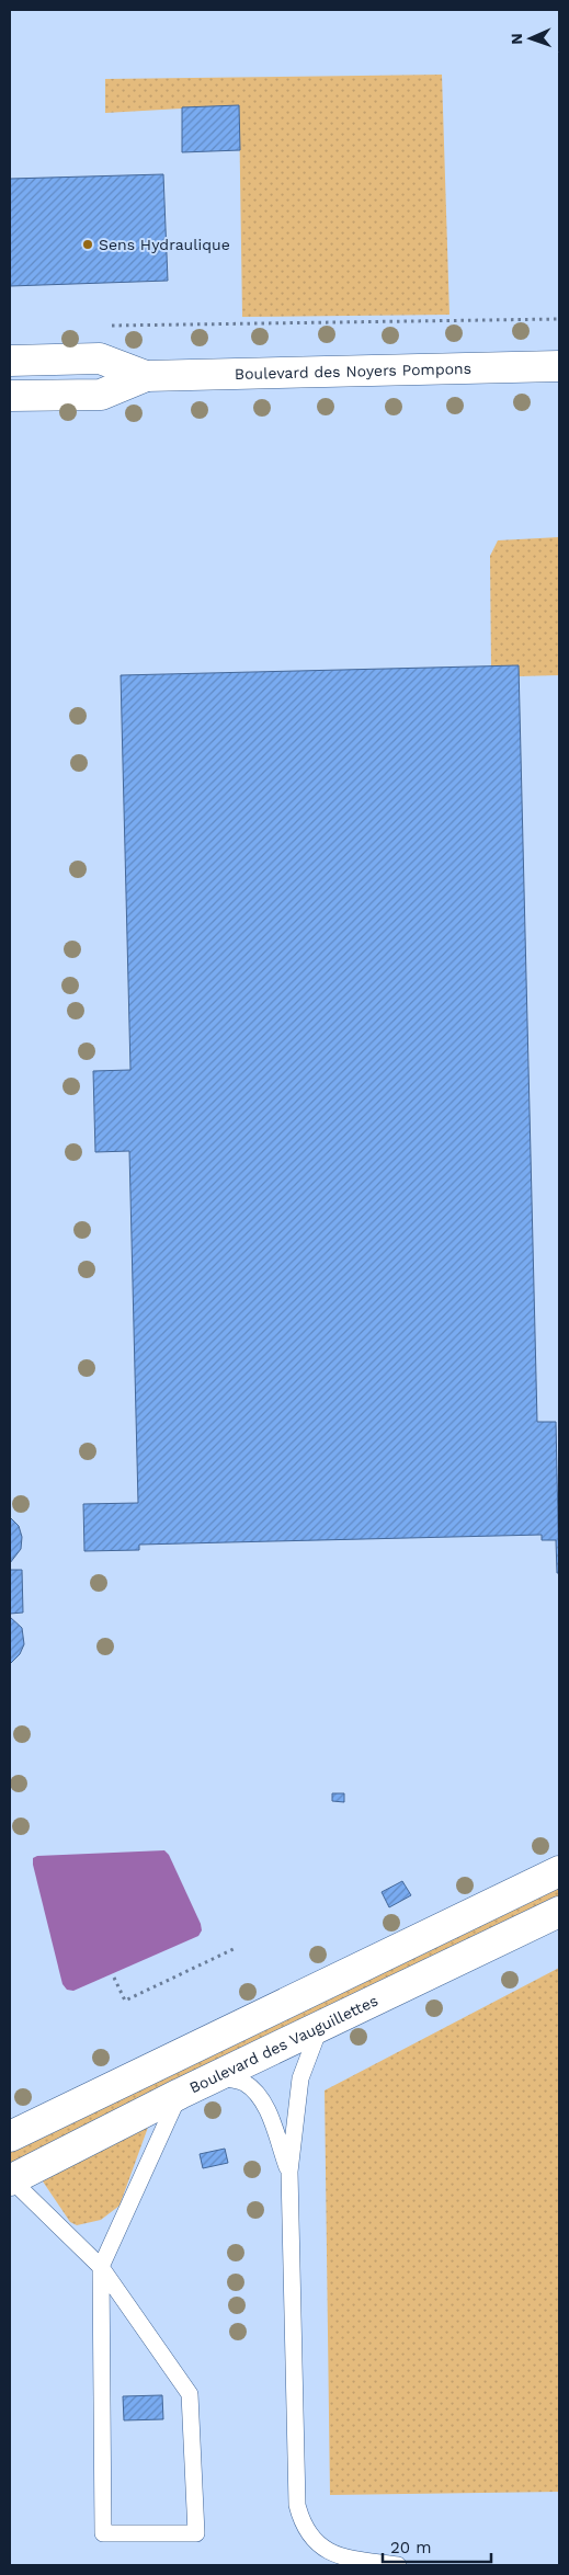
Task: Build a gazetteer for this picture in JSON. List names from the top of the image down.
{
  "streets": {
    "street": ["Boulevard des Noyers Pompons", "Boulevard des Vauguillettes"]
  },
  "places": ["Sens Hydraulique"],
  "scale_bar": "20 m",
  "north": "left"
}
